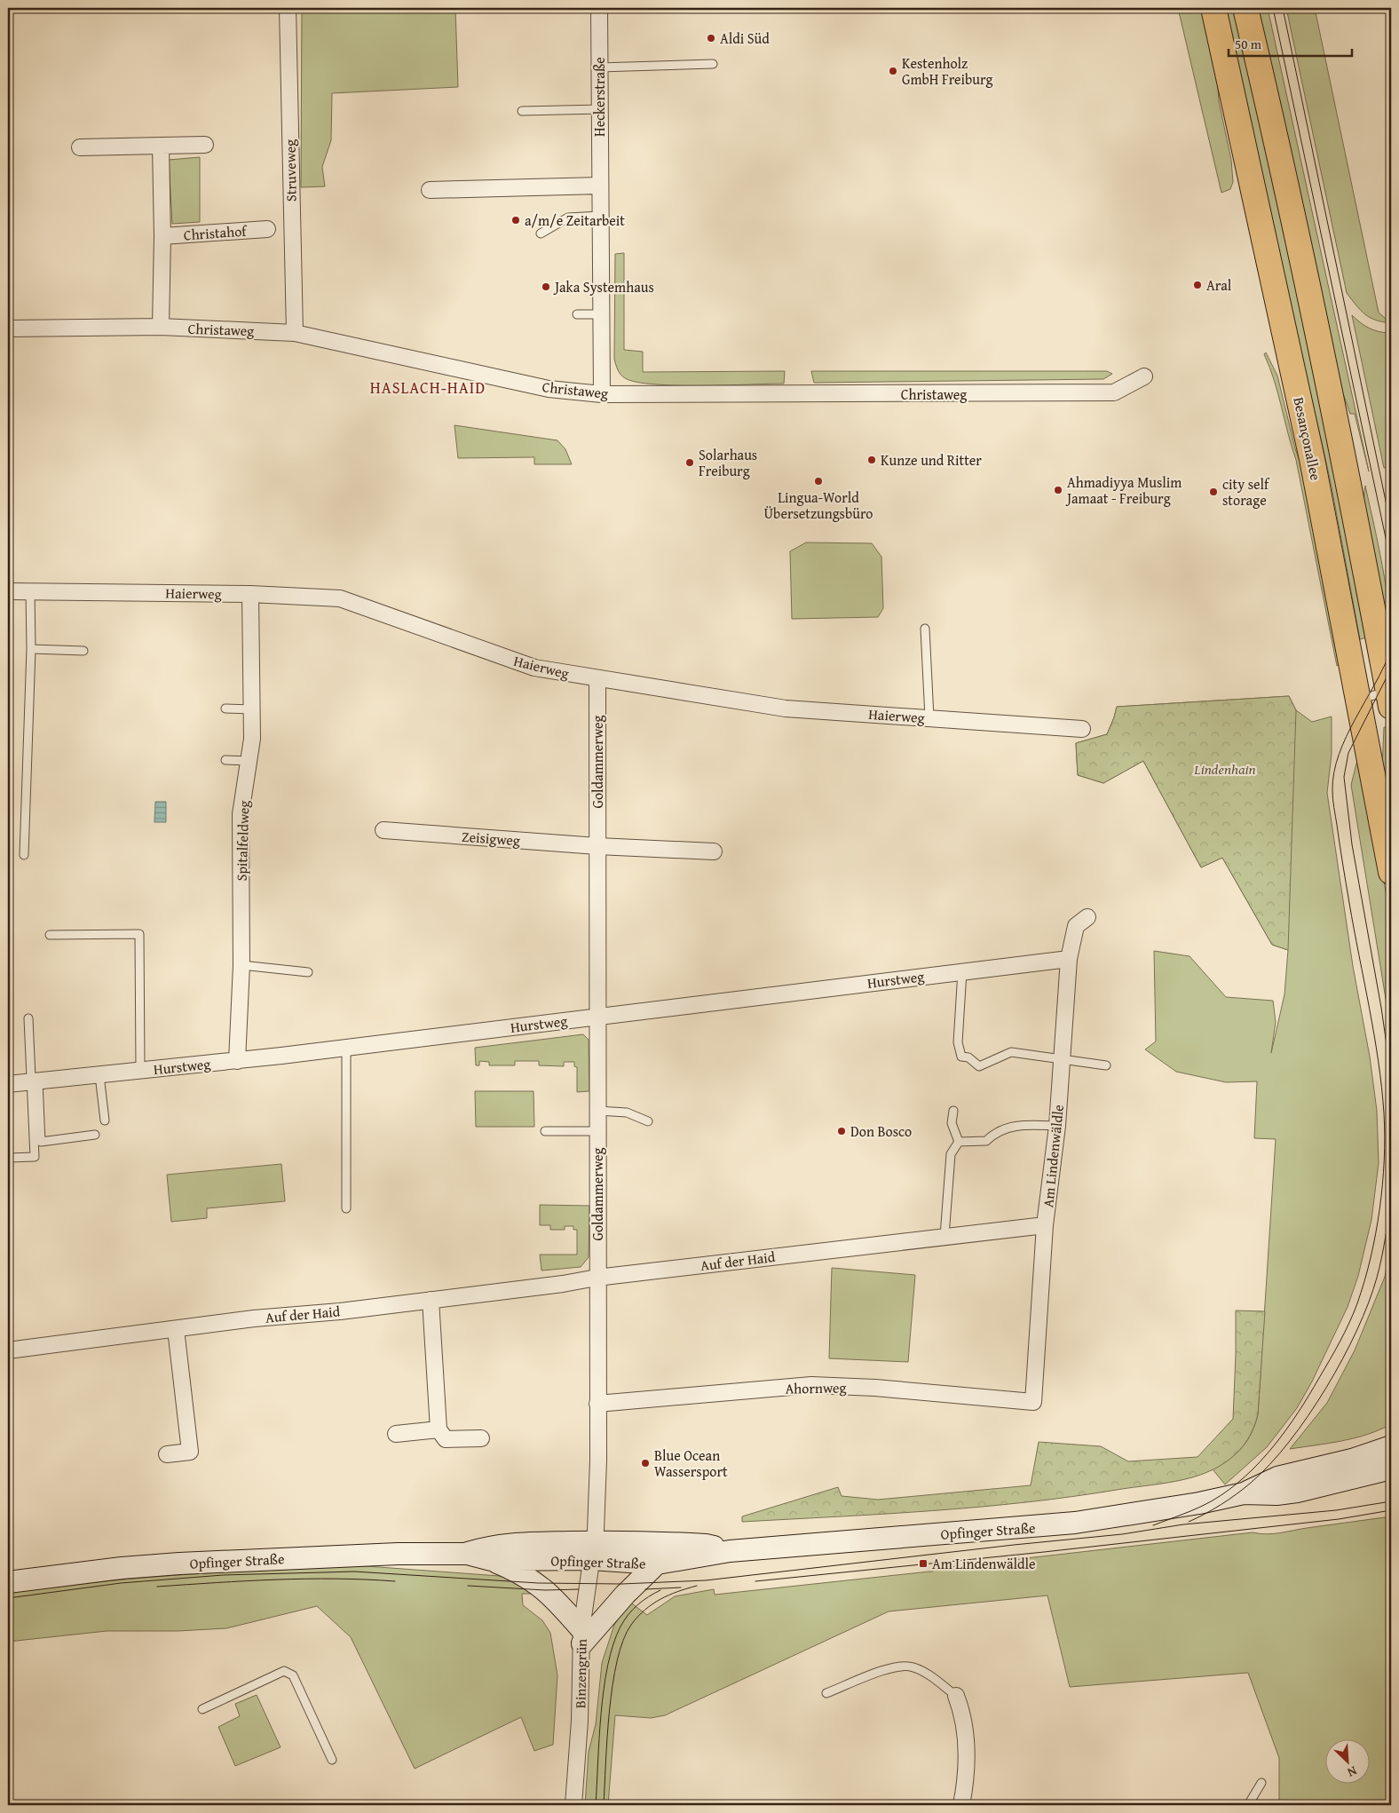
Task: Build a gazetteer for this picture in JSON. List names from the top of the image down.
{
  "streets": {
    "main road": ["Besançonallee"],
    "street": [
      "Heckerstraße",
      "Struveweg",
      "Christahof",
      "Christaweg",
      "Haierweg",
      "Goldammerweg",
      "Zeisigweg",
      "Spitalfeldweg",
      "Hurstweg",
      "Am Lindenwäldle",
      "Auf der Haid",
      "Ahornweg",
      "Opfinger Straße",
      "Binzengrün"
    ]
  },
  "crossings": [
    ["Heckerstraße", "Christaweg"],
    ["Struveweg", "Christaweg"],
    ["Christahof", "Christaweg"],
    ["Haierweg", "Goldammerweg"],
    ["Haierweg", "Spitalfeldweg"],
    ["Goldammerweg", "Zeisigweg"],
    ["Goldammerweg", "Hurstweg"],
    ["Goldammerweg", "Auf der Haid"],
    ["Goldammerweg", "Ahornweg"],
    ["Goldammerweg", "Opfinger Straße"],
    ["Goldammerweg", "Binzengrün"],
    ["Spitalfeldweg", "Hurstweg"],
    ["Hurstweg", "Am Lindenwäldle"],
    ["Am Lindenwäldle", "Auf der Haid"],
    ["Am Lindenwäldle", "Ahornweg"],
    ["Opfinger Straße", "Binzengrün"]
  ],
  "districts": ["HASLACH-HAID"],
  "parks": ["Lindenhain"],
  "places": {
    "other": [
      "Aldi Süd",
      "Kestenholz GmbH Freiburg",
      "a/m/e Zeitarbeit",
      "Aral",
      "Jaka Systemhaus",
      "Kunze und Ritter",
      "Solarhaus Freiburg",
      "Lingua-World Übersetzungsbüro",
      "Ahmadiyya Muslim Jamaat - Freiburg",
      "city self storage",
      "Don Bosco",
      "Blue Ocean Wassersport"
    ],
    "transit": ["Am Lindenwäldle"]
  },
  "scale_bar": "50 m",
  "north": "bottom right"
}
